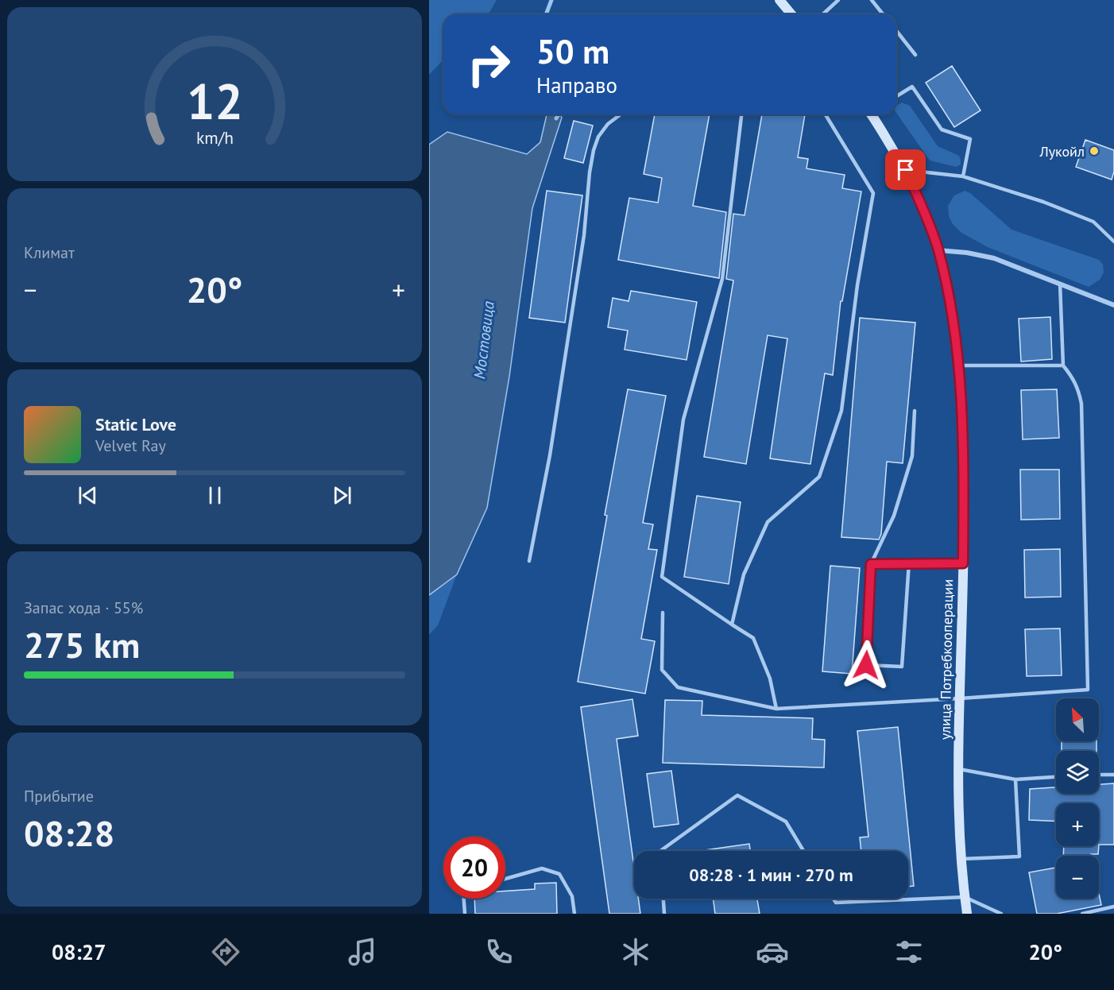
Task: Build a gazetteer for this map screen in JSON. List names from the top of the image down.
{
  "streets": {
    "main road": ["улица Потребкооперации"]
  },
  "water": ["Мостовица"],
  "places": ["Лукойл"],
  "north": "top left",
  "page": {
    "turn": ["50 m", "Направо"],
    "tile": [
      "Климат",
      ["Запас хода · 55%", "275 km"],
      ["Прибытие", "08:28"]
    ],
    "heat": ["−", "20°", "+"],
    "song": ["Static Love", "Velvet Ray"],
    "map_buttons": ["+", "−"],
    "limit": "20",
    "trip": "08:28 · 1 мин · 270 m",
    "tabs": ["08:27", "20°"],
    "gauge": ["12", "km/h"]
  }
}
